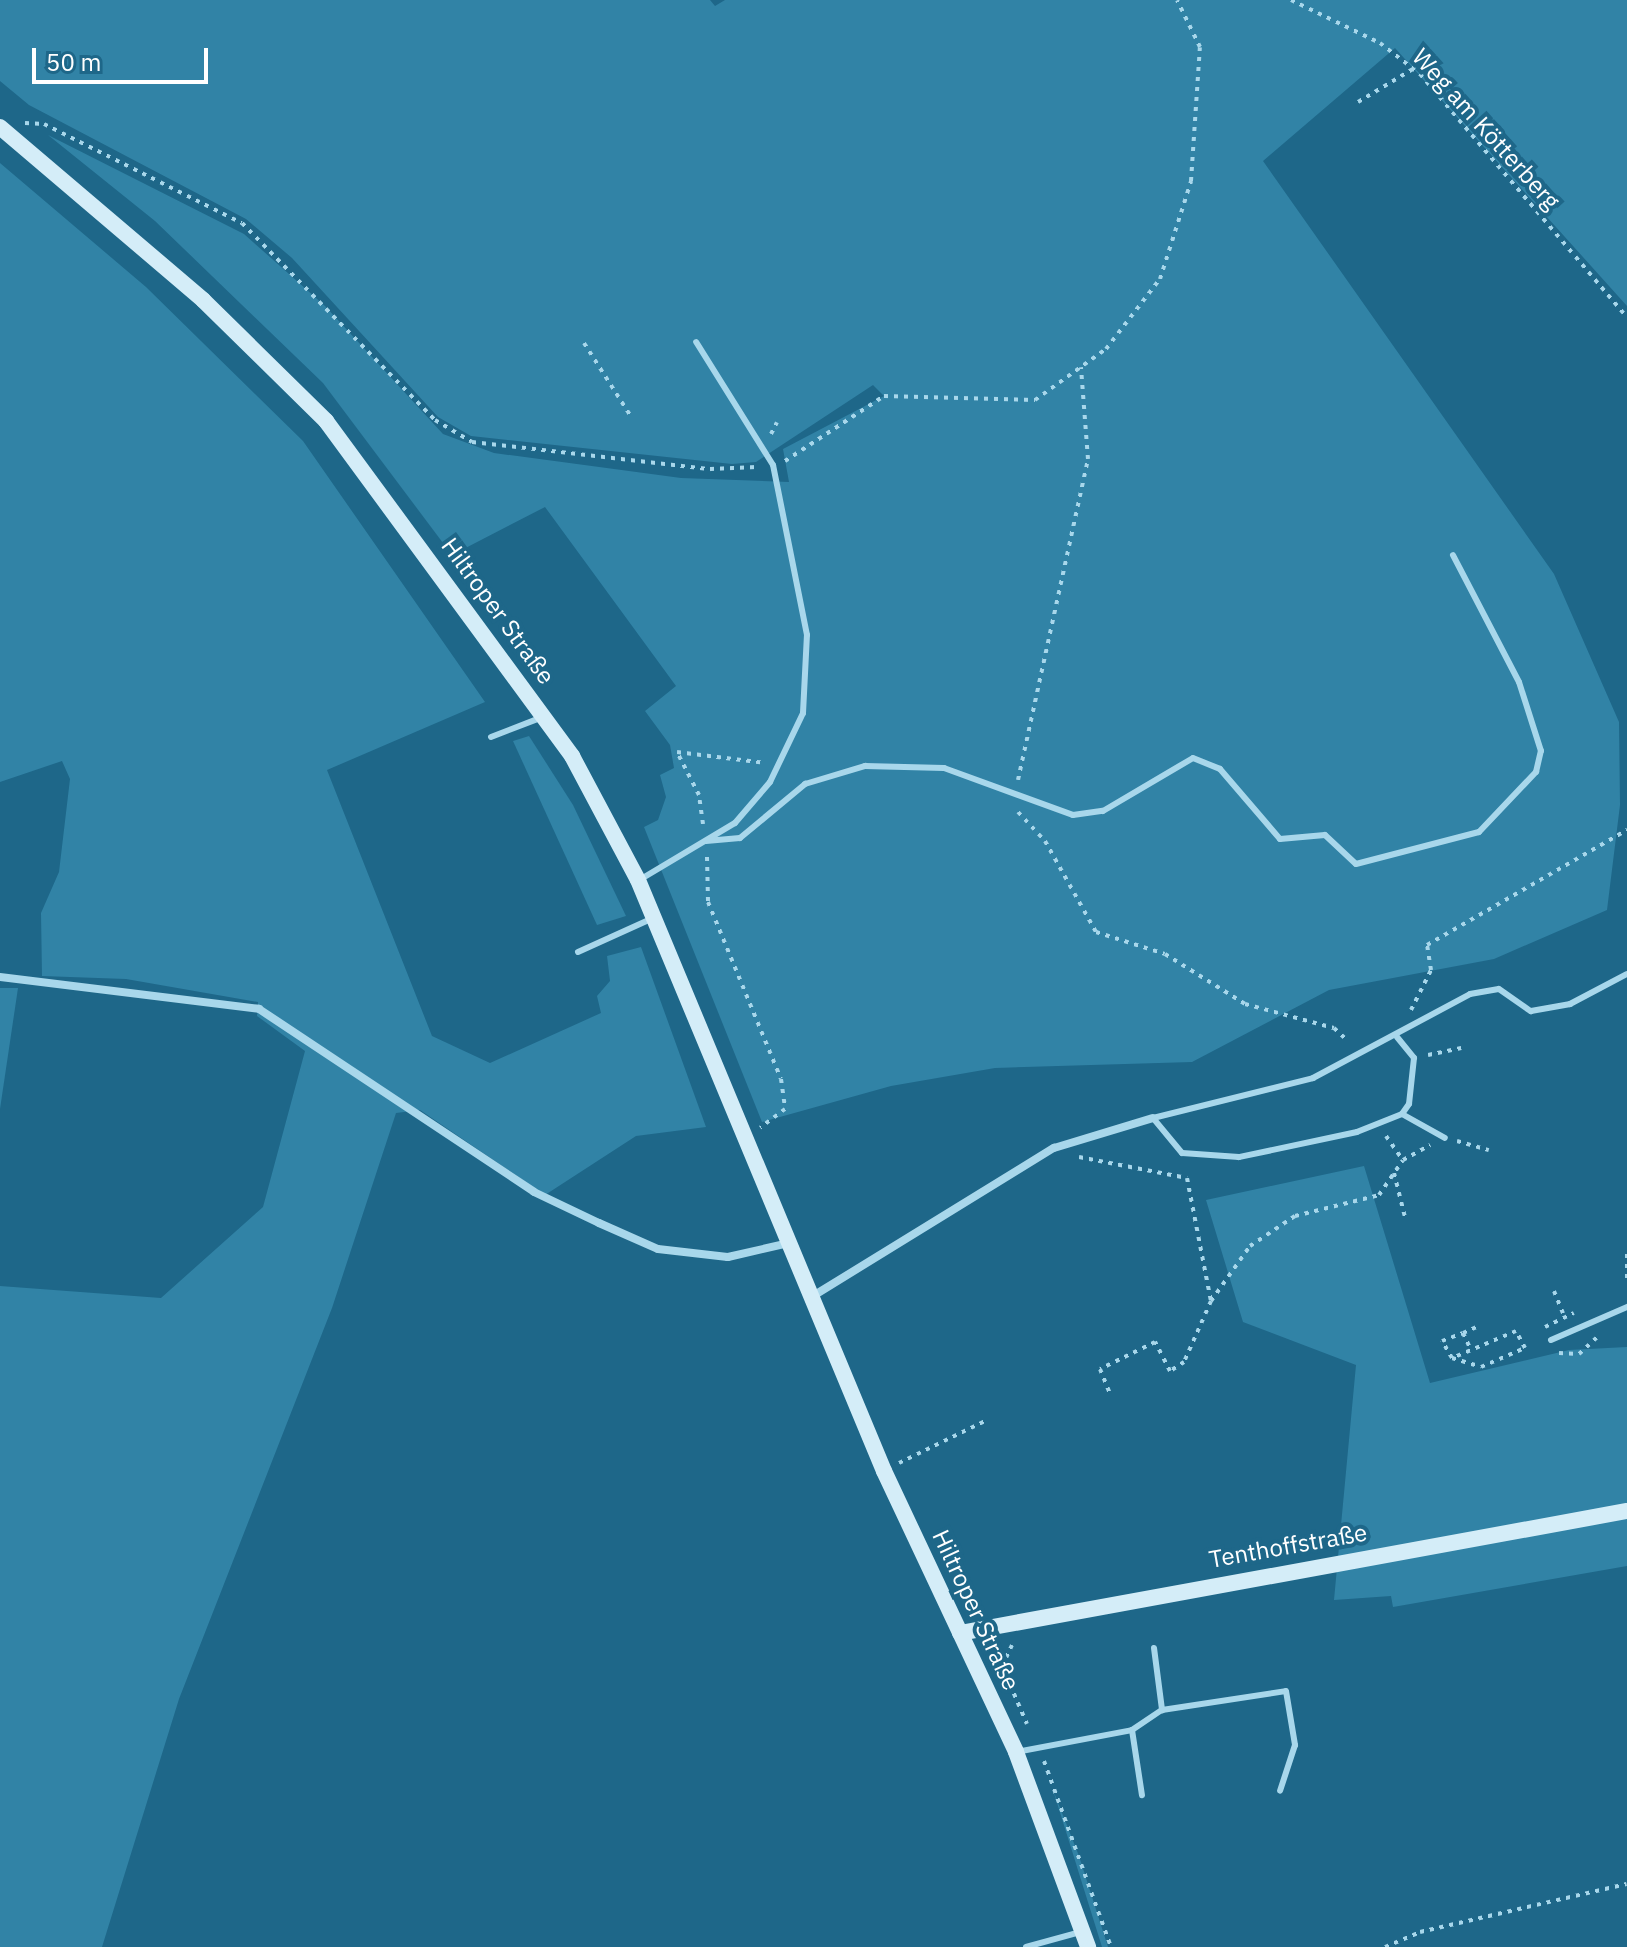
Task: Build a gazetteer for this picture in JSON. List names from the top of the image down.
{
  "streets": {
    "street": ["Hiltroper Straße", "Tenthoffstraße"],
    "path": ["Weg am Kötterberg"]
  },
  "crossings": [
    ["Hiltroper Straße", "Tenthoffstraße"]
  ],
  "scale_bar": "50 m"
}
